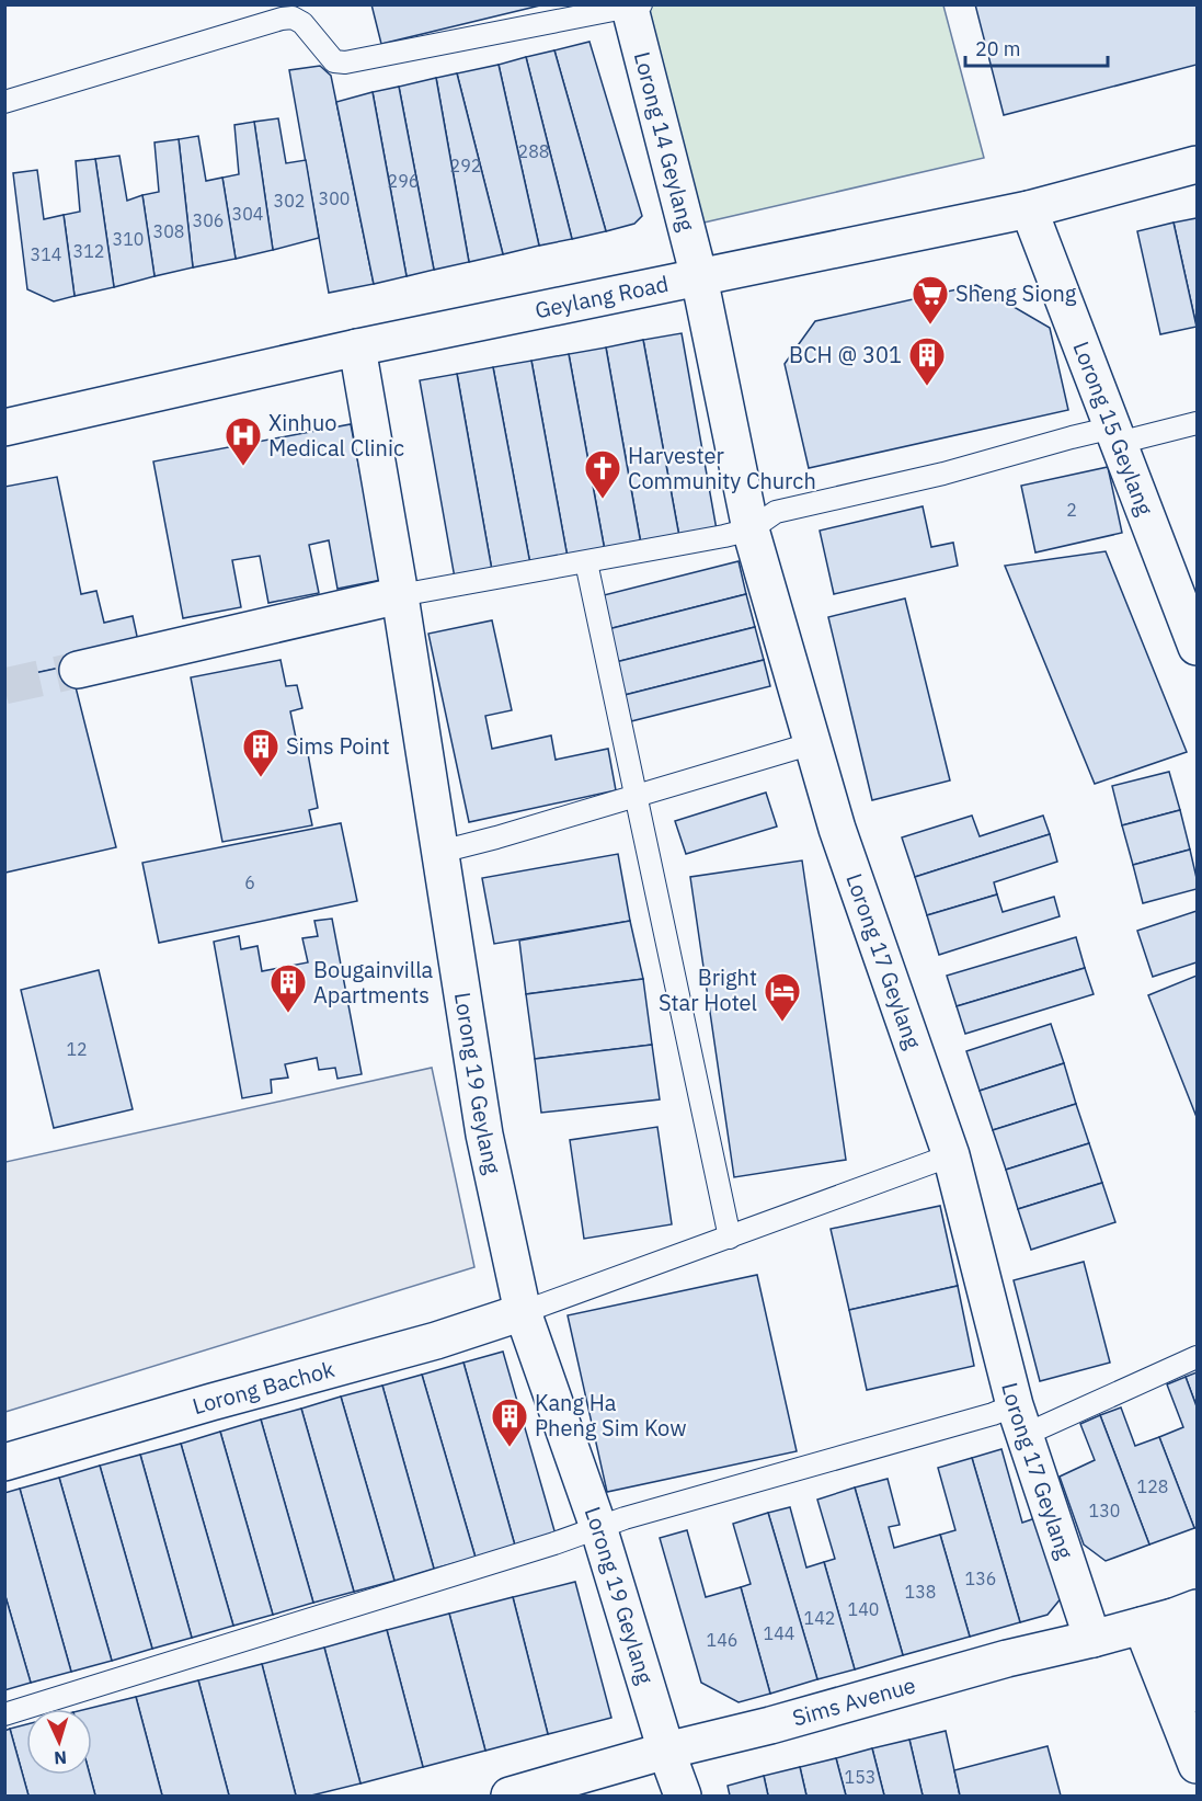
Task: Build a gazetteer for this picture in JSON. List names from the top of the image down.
{
  "streets": {
    "street": [
      "Lorong 14 Geylang",
      "Geylang Road",
      "Lorong 15 Geylang",
      "Lorong 17 Geylang",
      "Lorong 19 Geylang",
      "Lorong Bachok",
      "Sims Avenue"
    ]
  },
  "crossings": [
    ["Lorong 14 Geylang", "Geylang Road"],
    ["Lorong 14 Geylang", "Lorong 17 Geylang"],
    ["Geylang Road", "Lorong 15 Geylang"],
    ["Geylang Road", "Lorong 17 Geylang"],
    ["Geylang Road", "Lorong 19 Geylang"],
    ["Lorong 17 Geylang", "Sims Avenue"],
    ["Lorong 19 Geylang", "Lorong Bachok"],
    ["Lorong 19 Geylang", "Sims Avenue"]
  ],
  "places": {
    "supermarket": ["Sheng Siong"],
    "building": [
      "BCH @ 301",
      "Sims Point",
      "Bougainvilla Apartments",
      "Kang Ha Pheng Sim Kow"
    ],
    "hospital": ["Xinhuo Medical Clinic"],
    "church": ["Harvester Community Church"],
    "hotel": ["Bright Star Hotel"]
  },
  "house_numbers": [
    "288",
    "292",
    "296",
    "300",
    "302",
    "304",
    "306",
    "308",
    "310",
    "312",
    "314",
    "2",
    "6",
    "12",
    "128",
    "130",
    "136",
    "138",
    "140",
    "142",
    "144",
    "146",
    "153"
  ],
  "scale_bar": "20 m",
  "north": "bottom"
}
